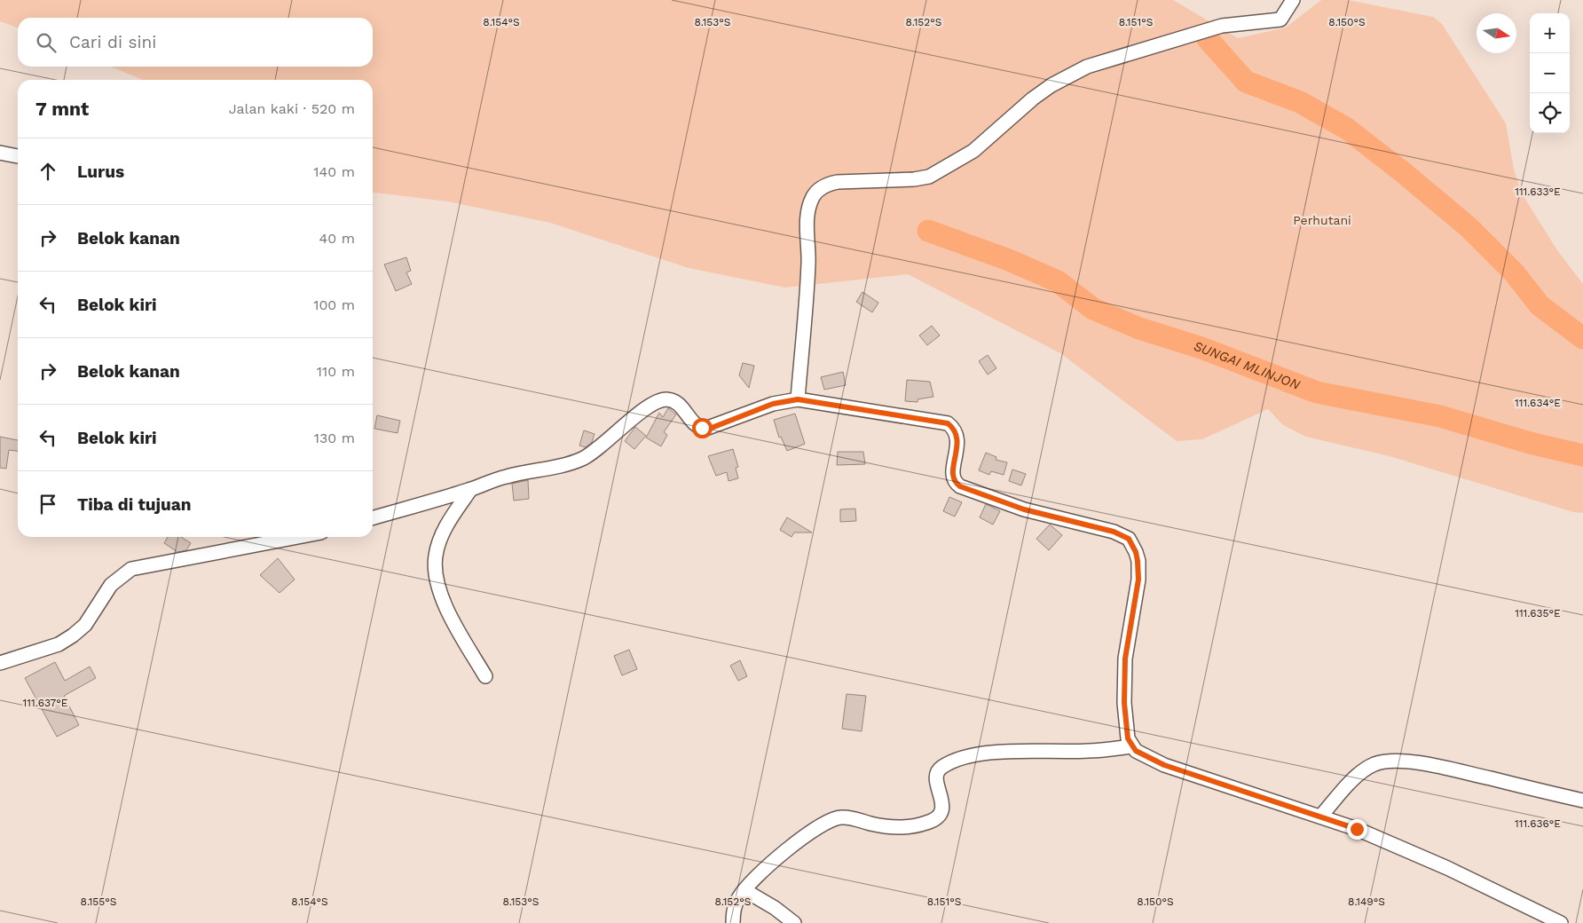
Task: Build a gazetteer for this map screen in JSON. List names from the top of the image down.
{
  "water": ["SUNGAI MLINJON"],
  "parks": ["Perhutani"],
  "north": "right",
  "page": {
    "map_buttons": ["+", "−"],
    "search": "Cari di sini",
    "heading": ["7 mnt", "Jalan kaki · 520 m"],
    "list": [
      ["Lurus", "140 m"],
      ["Belok kanan", "40 m"],
      ["Belok kiri", "100 m"],
      ["Belok kanan", "110 m"],
      ["Belok kiri", "130 m"],
      "Tiba di tujuan"
    ]
  },
  "coordinates": [
    "8.154°S",
    "8.153°S",
    "8.152°S",
    "8.151°S",
    "8.150°S",
    "111.633°E",
    "111.634°E",
    "111.635°E",
    "111.637°E",
    "111.636°E",
    "8.155°S",
    "8.149°S"
  ]
}
